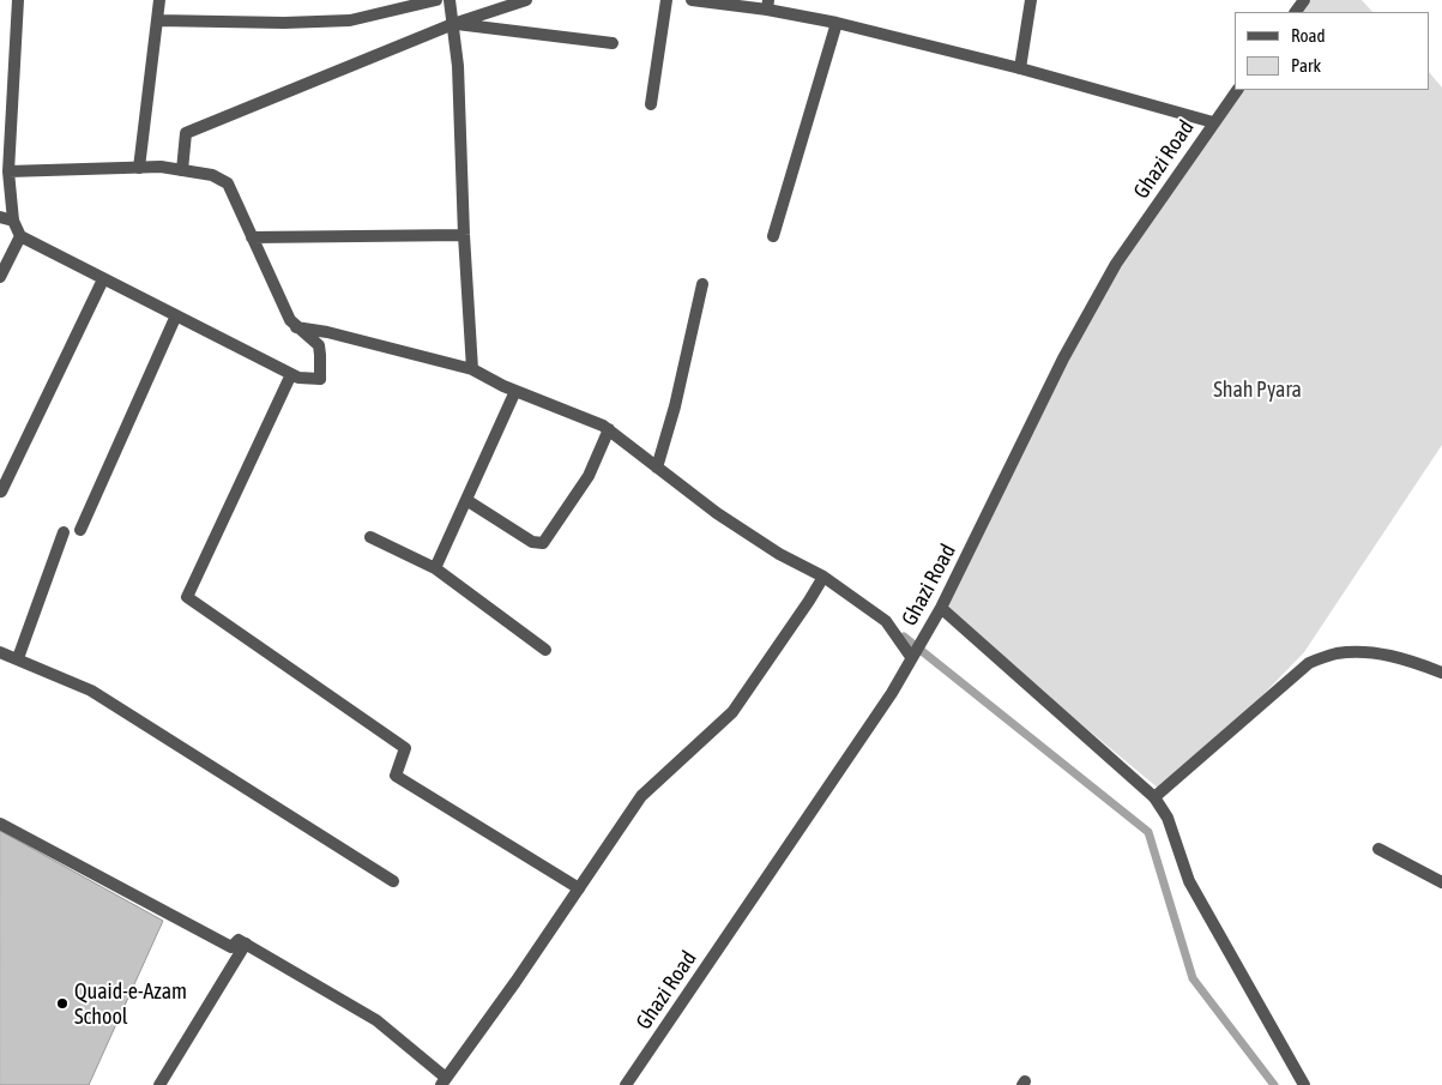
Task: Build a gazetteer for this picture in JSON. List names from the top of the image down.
{
  "streets": {
    "street": ["Ghazi Road"]
  },
  "parks": ["Shah Pyara"],
  "places": ["Quaid-e-Azam School"],
  "legend": ["Road", "Park"]
}
